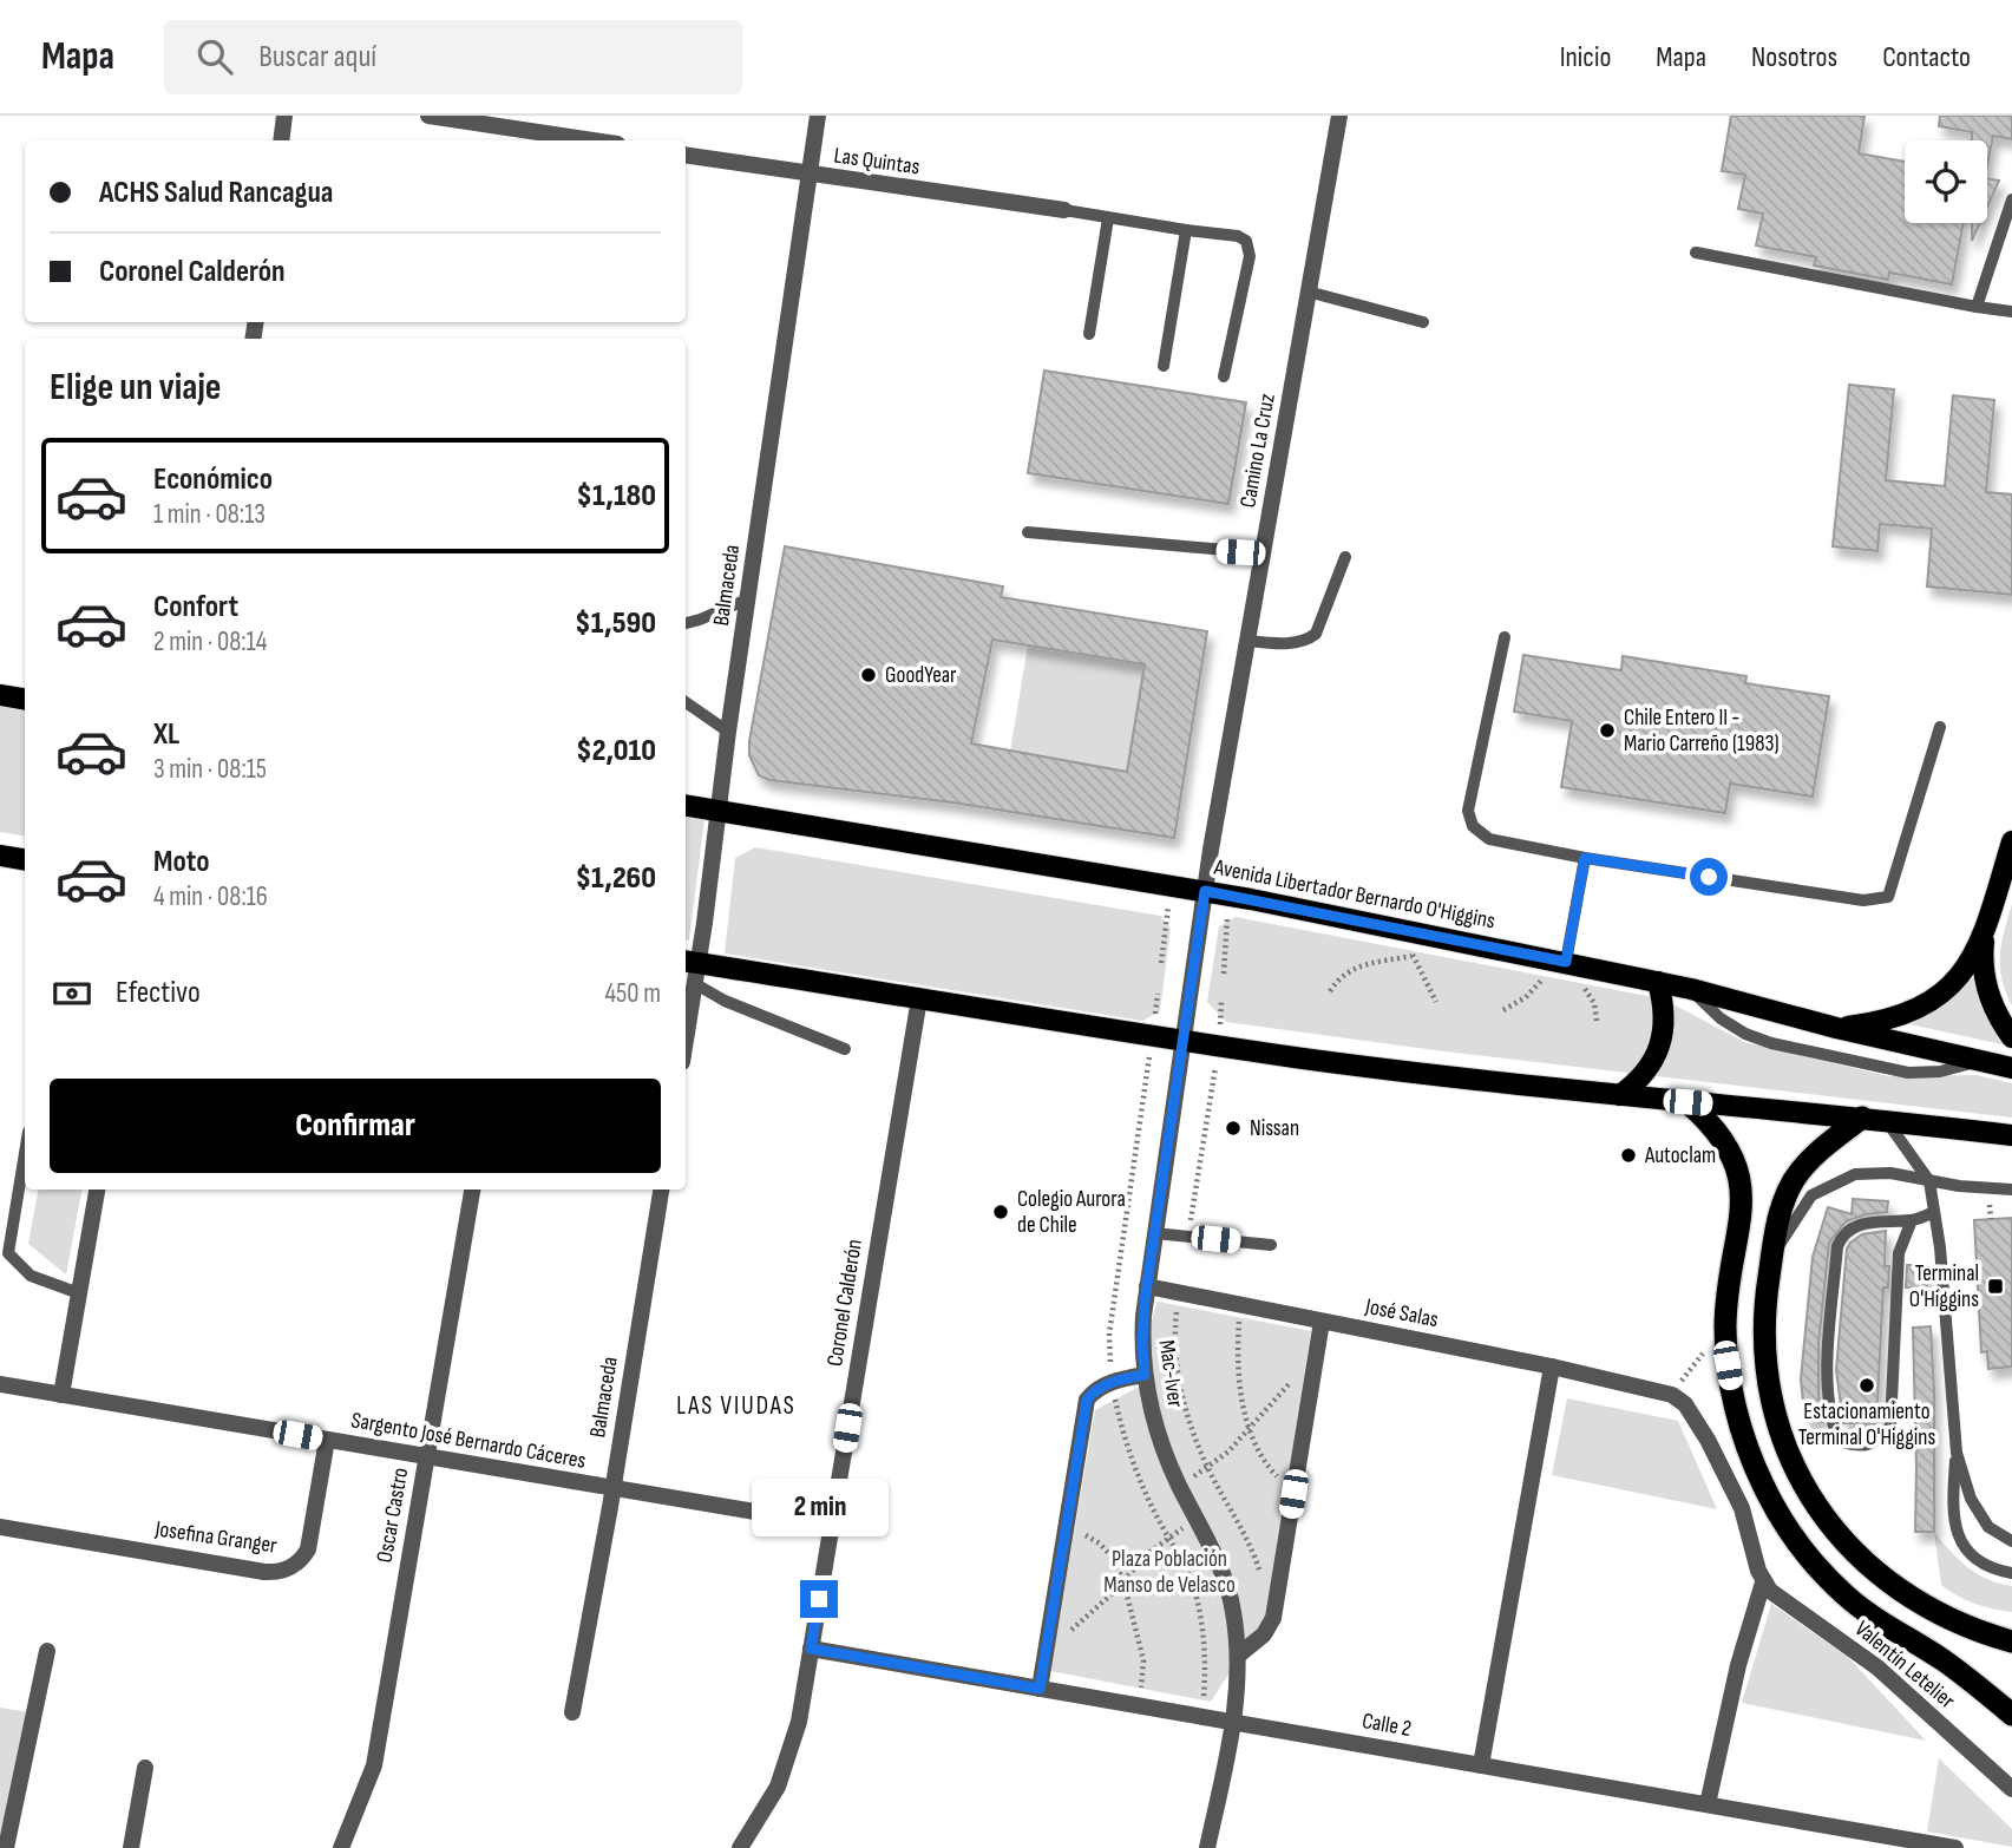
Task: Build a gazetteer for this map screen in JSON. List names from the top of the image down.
{
  "streets": {
    "main road": ["Avenida Libertador Bernardo O'Higgins"],
    "street": [
      "Las Quintas",
      "Camino La Cruz",
      "Balmaceda",
      "Coronel Calderón",
      "José Salas",
      "Mac-Iver",
      "Sargento José Bernardo Cáceres",
      "Oscar Castro",
      "Josefina Granger",
      "Valentín Letelier",
      "Calle 2"
    ]
  },
  "crossings": [
    ["Las Quintas", "Balmaceda"],
    ["Camino La Cruz", "Avenida Libertador Bernardo O'Higgins"],
    ["Camino La Cruz", "Mac-Iver"],
    ["Balmaceda", "Avenida Libertador Bernardo O'Higgins"],
    ["Balmaceda", "Sargento José Bernardo Cáceres"],
    ["Avenida Libertador Bernardo O'Higgins", "Mac-Iver"],
    ["Coronel Calderón", "Sargento José Bernardo Cáceres"],
    ["Coronel Calderón", "Calle 2"],
    ["José Salas", "Mac-Iver"],
    ["Mac-Iver", "Calle 2"],
    ["Sargento José Bernardo Cáceres", "Oscar Castro"],
    ["Sargento José Bernardo Cáceres", "Josefina Granger"]
  ],
  "districts": ["LAS VIUDAS"],
  "parks": ["Plaza Población Manso de Velasco"],
  "places": {
    "other": [
      "GoodYear",
      "Chile Entero II - Mario Carreño (1983)",
      "Nissan",
      "Autoclam",
      "Colegio Aurora de Chile",
      "Estacionamiento Terminal O'Higgins"
    ],
    "transit": ["Terminal O'Higgins"]
  },
  "page": {
    "header": "Mapa",
    "search": "Buscar aquí",
    "nav": [
      "Inicio",
      "Mapa",
      "Nosotros",
      "Contacto"
    ],
    "banner": ["ACHS Salud Rancagua", "Coronel Calderón"],
    "heading": "Elige un viaje",
    "list": [
      {
        "name": "Económico",
        "note": "1 min · 08:13",
        "value": "$1,180"
      },
      {
        "name": "Confort",
        "note": "2 min · 08:14",
        "value": "$1,590"
      },
      {
        "name": "XL",
        "note": "3 min · 08:15",
        "value": "$2,010"
      },
      {
        "name": "Moto",
        "note": "4 min · 08:16",
        "value": "$1,260"
      }
    ],
    "pay": ["Efectivo", "450 m"],
    "buttons": "Confirmar",
    "bubble": "2 min"
  }
}
